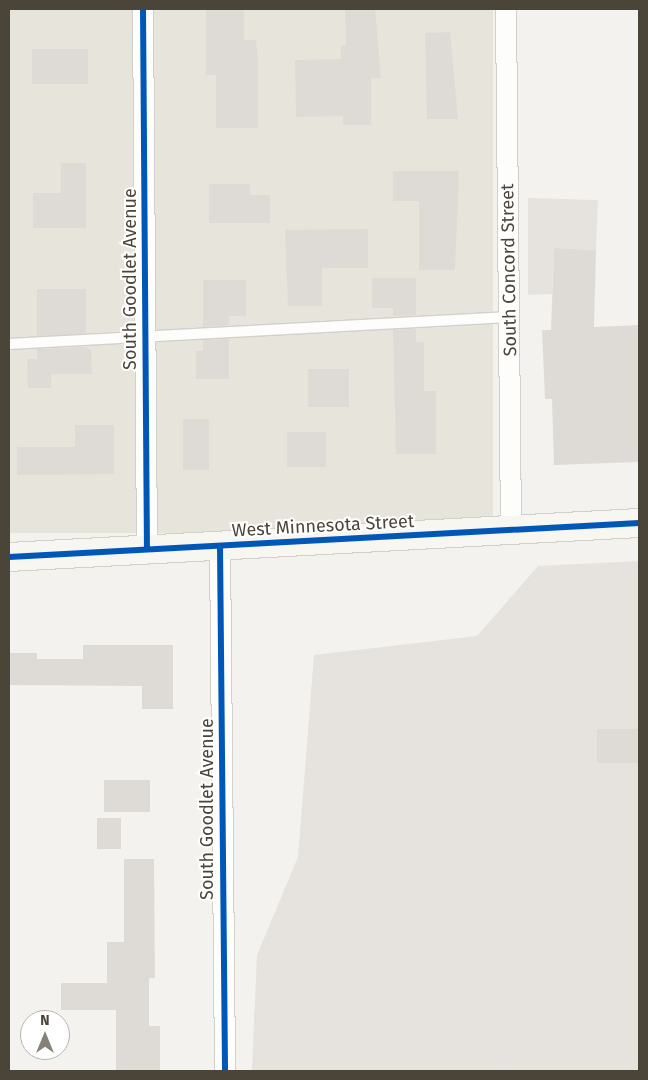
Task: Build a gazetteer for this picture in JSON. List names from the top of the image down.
{
  "streets": {
    "street": ["South Concord Street", "South Goodlet Avenue", "West Minnesota Street"]
  },
  "crossings": [
    ["South Concord Street", "West Minnesota Street"],
    ["South Goodlet Avenue", "West Minnesota Street"]
  ],
  "north": "top"
}
